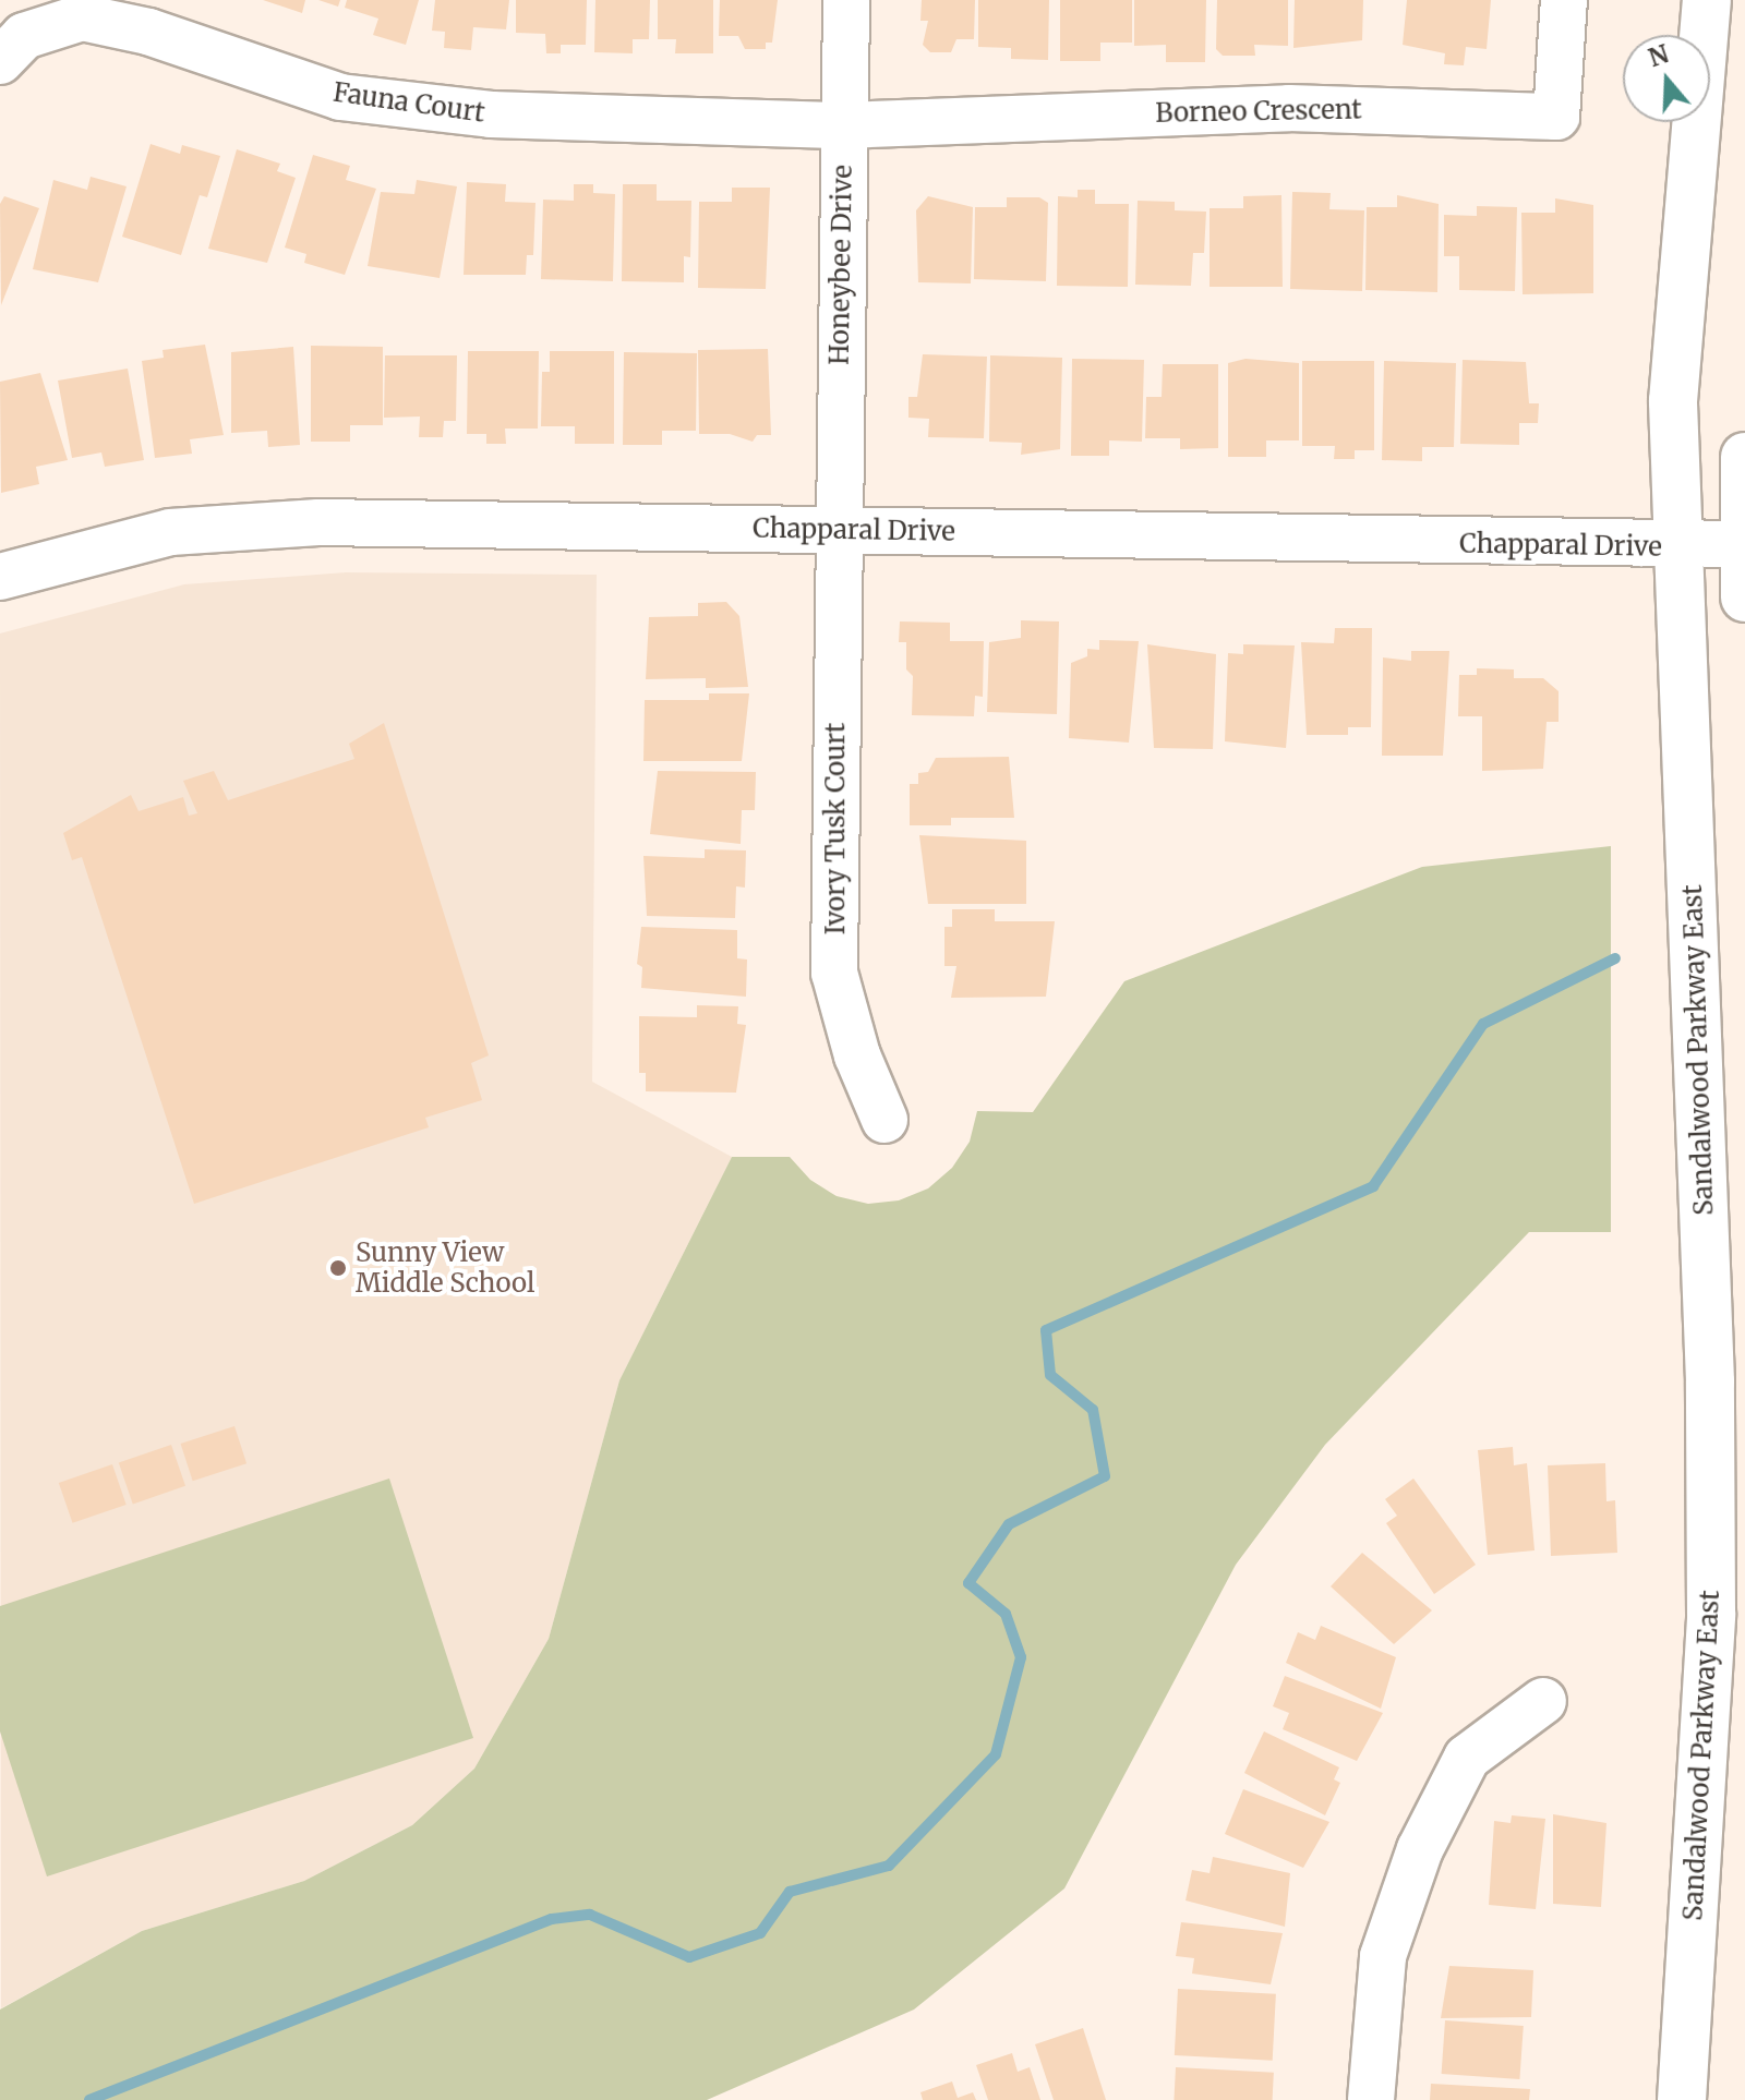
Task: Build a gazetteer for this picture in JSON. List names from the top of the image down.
{
  "streets": {
    "main road": ["Sandalwood Parkway East"],
    "street": [
      "Fauna Court",
      "Borneo Crescent",
      "Honeybee Drive",
      "Chapparal Drive",
      "Ivory Tusk Court"
    ]
  },
  "crossings": [
    ["Fauna Court", "Borneo Crescent"],
    ["Fauna Court", "Honeybee Drive"],
    ["Borneo Crescent", "Honeybee Drive"],
    ["Honeybee Drive", "Chapparal Drive"],
    ["Honeybee Drive", "Ivory Tusk Court"],
    ["Chapparal Drive", "Ivory Tusk Court"],
    ["Chapparal Drive", "Sandalwood Parkway East"]
  ],
  "places": ["Sunny View Middle School"],
  "north": "top"
}
